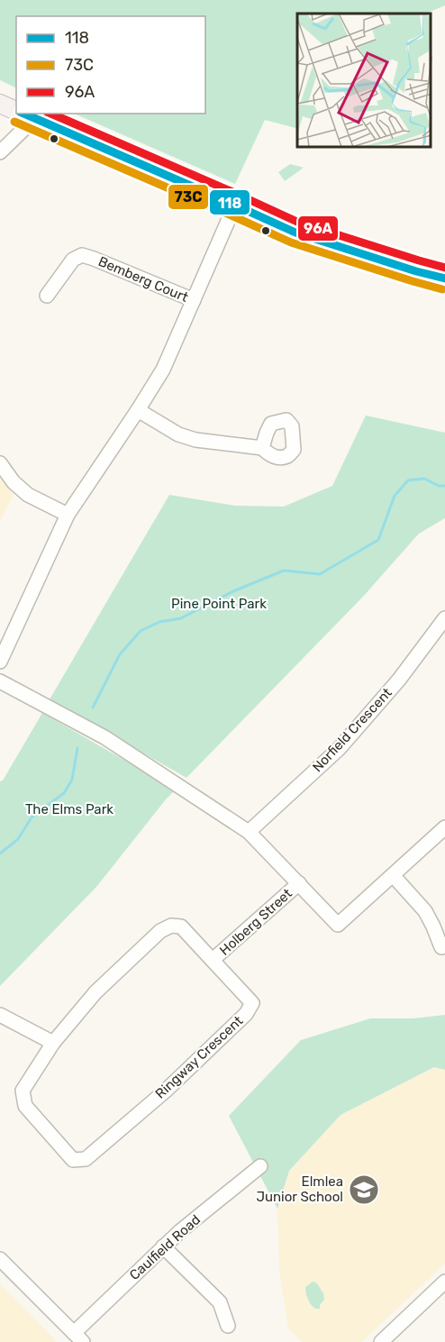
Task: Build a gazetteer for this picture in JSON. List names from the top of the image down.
{
  "streets": {
    "street": [
      "Bemberg Court",
      "Norfield Crescent",
      "Holberg Street",
      "Ringway Crescent",
      "Caulfield Road"
    ]
  },
  "crossings": [
    ["Holberg Street", "Ringway Crescent"]
  ],
  "parks": ["Pine Point Park", "The Elms Park"],
  "places": {
    "school or university": ["Elmlea Junior School"]
  },
  "lines": ["transit line 118", "transit line 96A", "transit line 73C"],
  "legend": ["118", "73C", "96A"]
}
